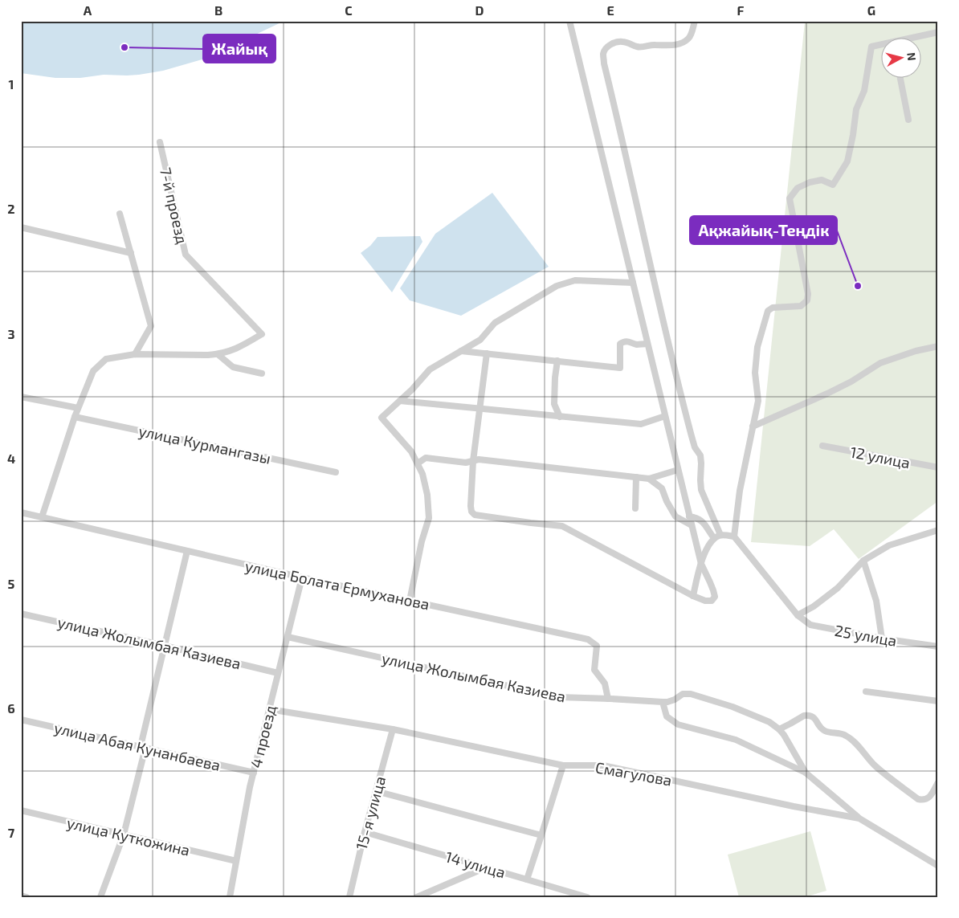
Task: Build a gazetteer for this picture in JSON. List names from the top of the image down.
{
  "streets": {
    "street": [
      "7-й проезд",
      "улица Курмангазы",
      "12 улица",
      "улица Болата Ермуханова",
      "25 улица",
      "улица Жолымбая Казиева",
      "4 проезд",
      "улица Абая Кунанбаева",
      "Смагулова",
      "15-я улица",
      "улица Куткожина",
      "14 улица"
    ]
  },
  "crossings": [
    ["улица Болата Ермуханова", "улица Жолымбая Казиева"],
    ["улица Болата Ермуханова", "4 проезд"],
    ["улица Жолымбая Казиева", "4 проезд"],
    ["улица Жолымбая Казиева", "Смагулова"],
    ["4 проезд", "улица Абая Кунанбаева"],
    ["4 проезд", "Смагулова"],
    ["4 проезд", "улица Куткожина"],
    ["Смагулова", "15-я улица"],
    ["15-я улица", "14 улица"]
  ],
  "places": ["Жайық", "Ақжайық-Теңдік"],
  "north": "right",
  "grid": {
    "columns": [
      "A",
      "B",
      "C",
      "D",
      "E",
      "F",
      "G"
    ],
    "rows": [
      "1",
      "2",
      "3",
      "4",
      "5",
      "6",
      "7"
    ]
  }
}
